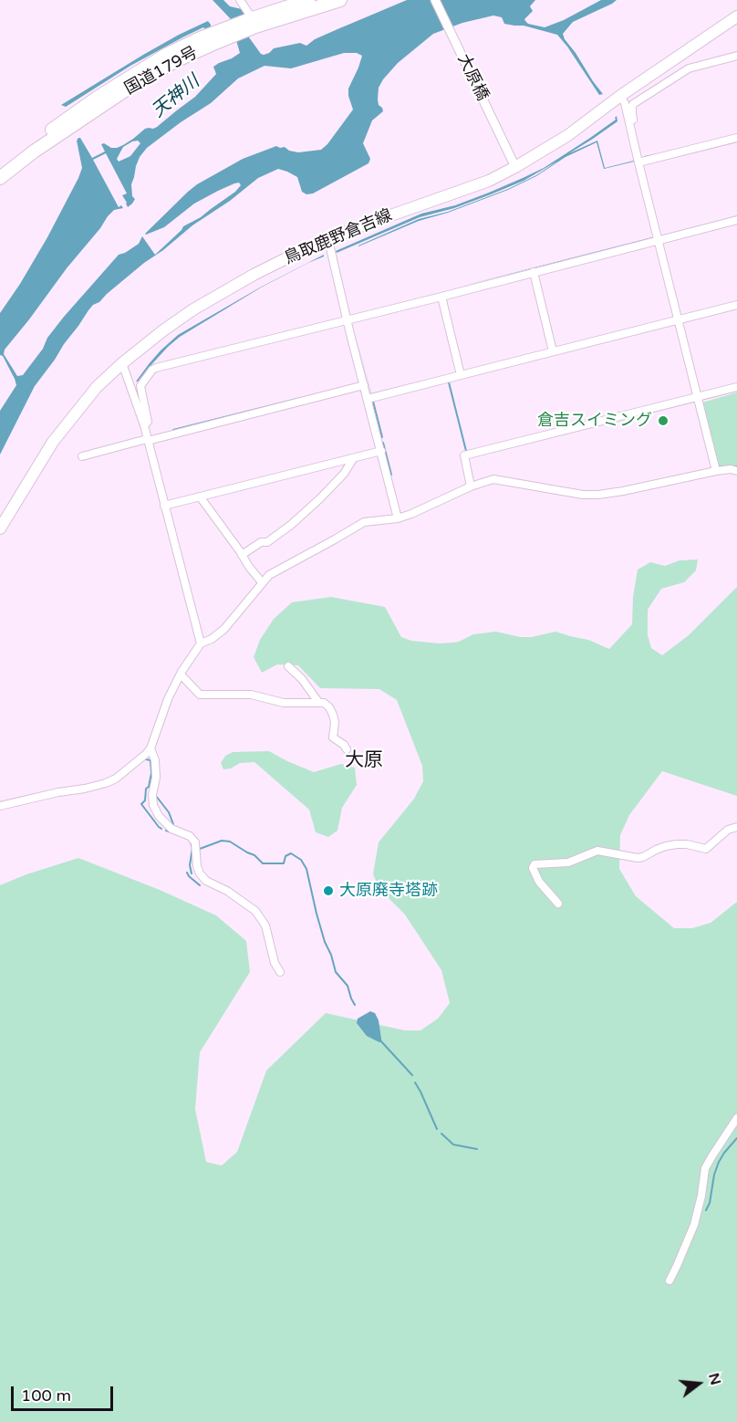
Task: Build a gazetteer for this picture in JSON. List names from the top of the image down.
{
  "streets": {
    "highway": ["国道179号"],
    "main road": ["鳥取鹿野倉吉線"],
    "street": ["大原橋"]
  },
  "crossings": [
    ["大原橋", "鳥取鹿野倉吉線"]
  ],
  "districts": ["大原"],
  "water": ["天神川"],
  "places": ["倉吉スイミング", "大原廃寺塔跡"],
  "scale_bar": "100 m",
  "north": "right"
}
